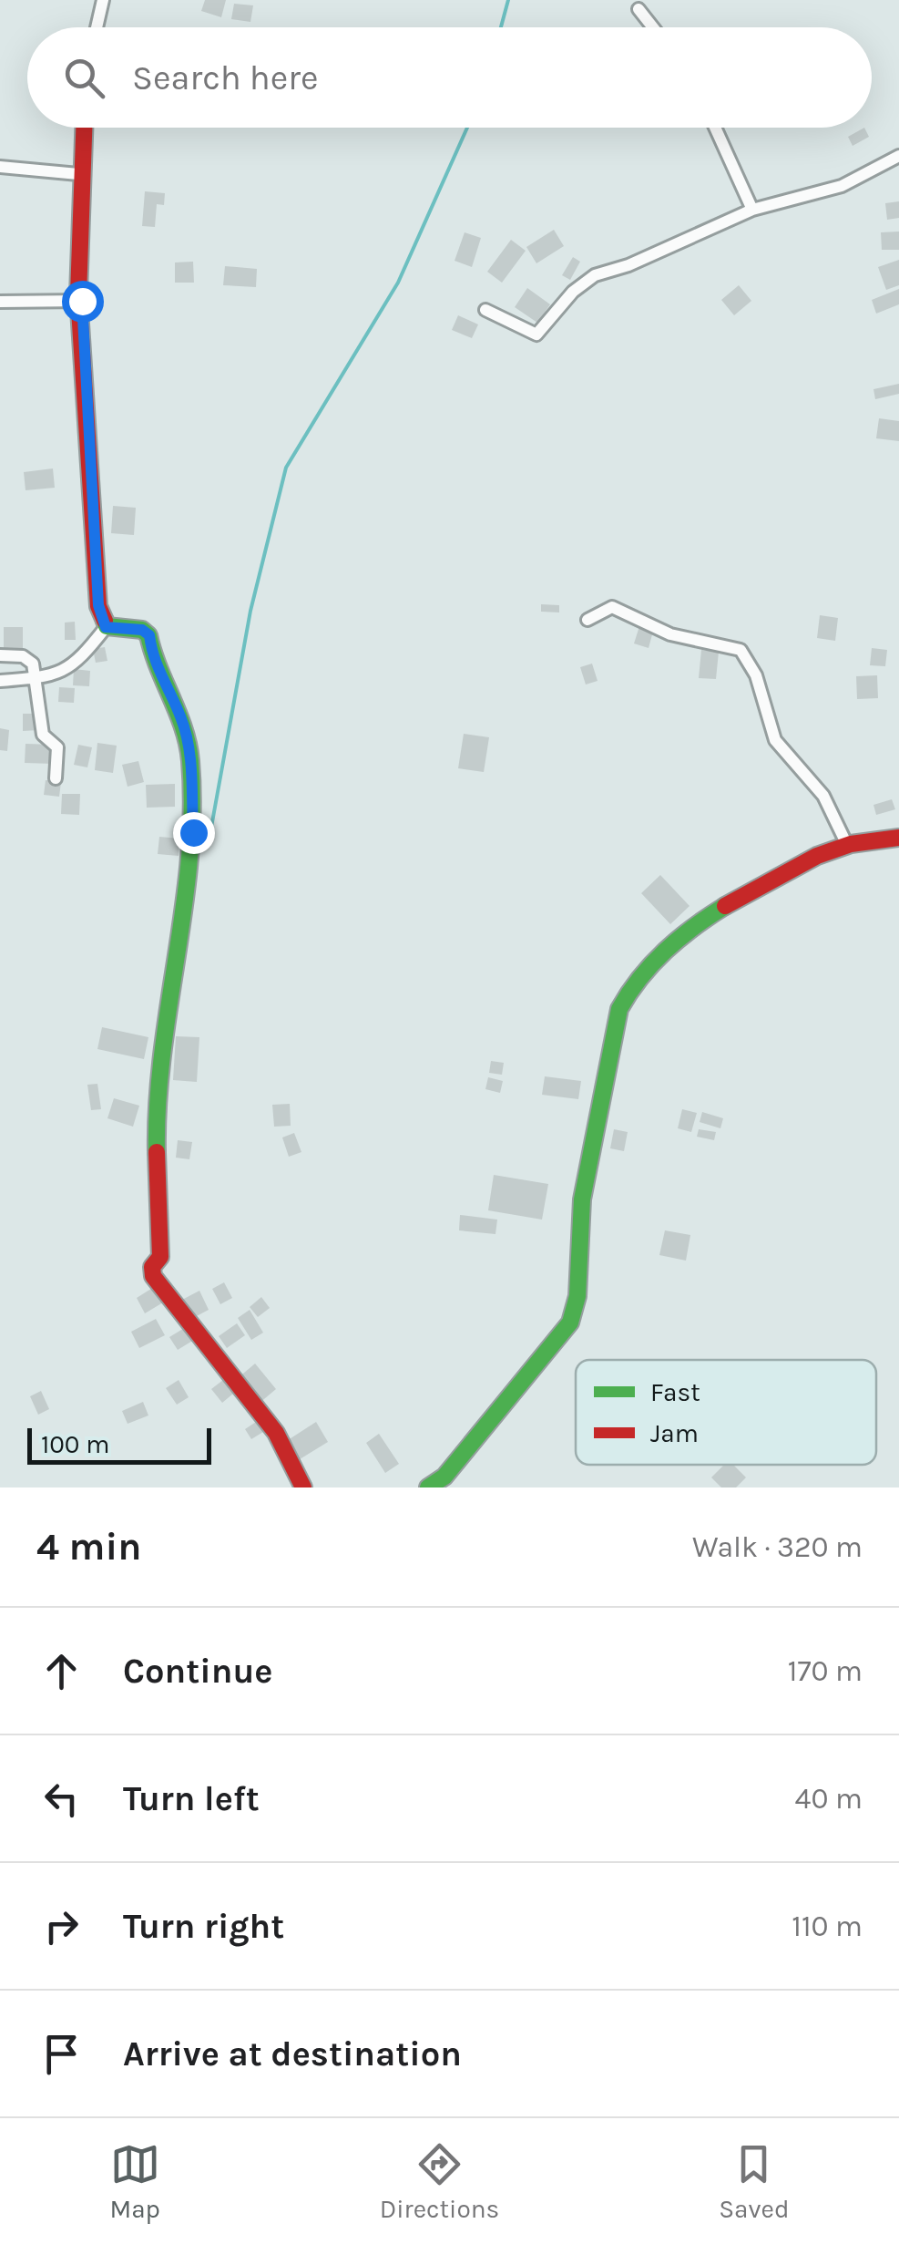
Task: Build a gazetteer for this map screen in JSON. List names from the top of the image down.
{
  "legend": ["Fast", "Jam"],
  "scale_bar": "100 m",
  "page": {
    "search": "Search here",
    "scale": "100 m",
    "heading": ["4 min", "Walk · 320 m"],
    "list": [
      ["Continue", "170 m"],
      ["Turn left", "40 m"],
      ["Turn right", "110 m"],
      "Arrive at destination"
    ],
    "nav": ["Map", "Directions", "Saved"]
  }
}
